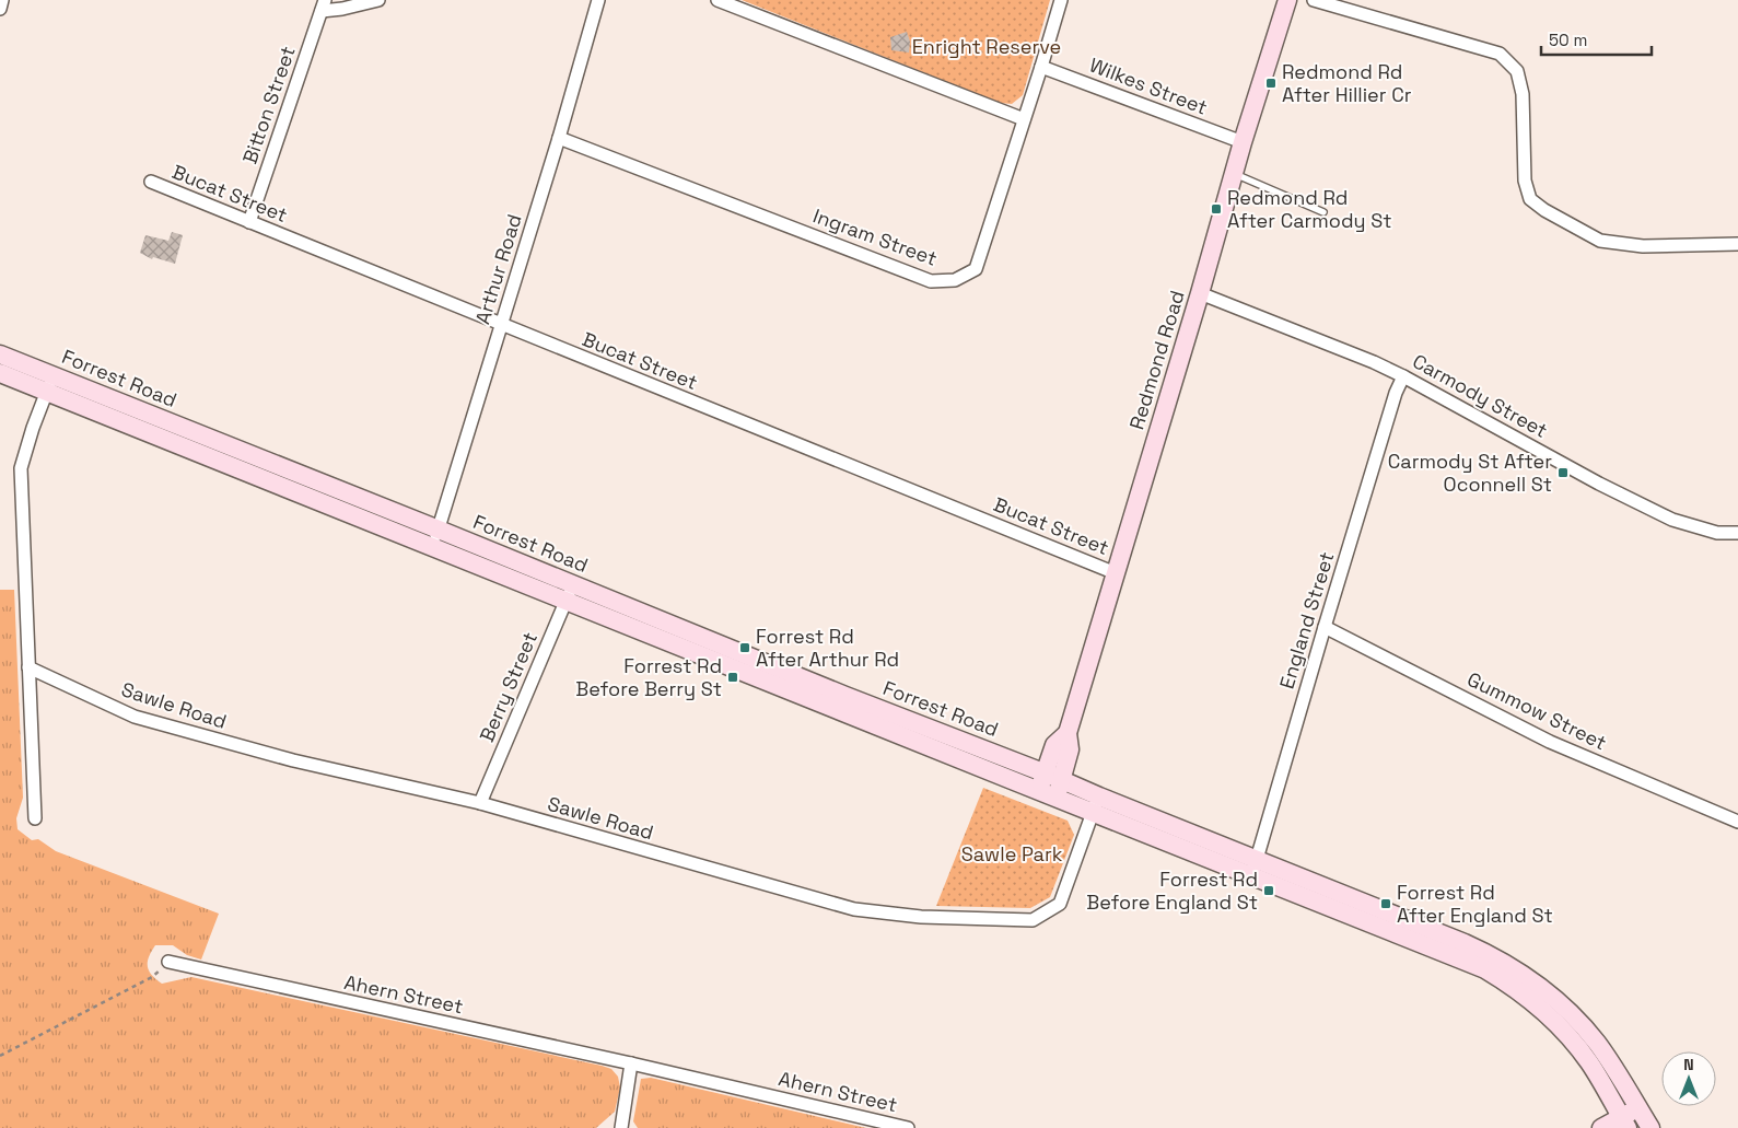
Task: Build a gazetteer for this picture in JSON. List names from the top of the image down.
{
  "streets": {
    "main road": ["Redmond Road", "Forrest Road"],
    "street": [
      "Wilkes Street",
      "Bitton Street",
      "Bucat Street",
      "Ingram Street",
      "Arthur Road",
      "Carmody Street",
      "England Street",
      "Berry Street",
      "Sawle Road",
      "Gummow Street",
      "Ahern Street"
    ]
  },
  "crossings": [
    ["Wilkes Street", "Ingram Street"],
    ["Wilkes Street", "Redmond Road"],
    ["Bitton Street", "Bucat Street"],
    ["Bucat Street", "Arthur Road"],
    ["Bucat Street", "Redmond Road"],
    ["Ingram Street", "Arthur Road"],
    ["Arthur Road", "Forrest Road"],
    ["Redmond Road", "Forrest Road"],
    ["Redmond Road", "Carmody Street"],
    ["Forrest Road", "England Street"],
    ["Forrest Road", "Berry Street"],
    ["Forrest Road", "Sawle Road"],
    ["Carmody Street", "England Street"],
    ["England Street", "Gummow Street"],
    ["Berry Street", "Sawle Road"]
  ],
  "parks": ["Enright Reserve", "Sawle Park"],
  "places": {
    "transit": [
      "Redmond Rd After Hillier Cr",
      "Redmond Rd After Carmody St",
      "Carmody St After Oconnell St",
      "Forrest Rd After Arthur Rd",
      "Forrest Rd Before Berry St",
      "Forrest Rd Before England St",
      "Forrest Rd After England St"
    ]
  },
  "scale_bar": "50 m",
  "north": "top"
}
